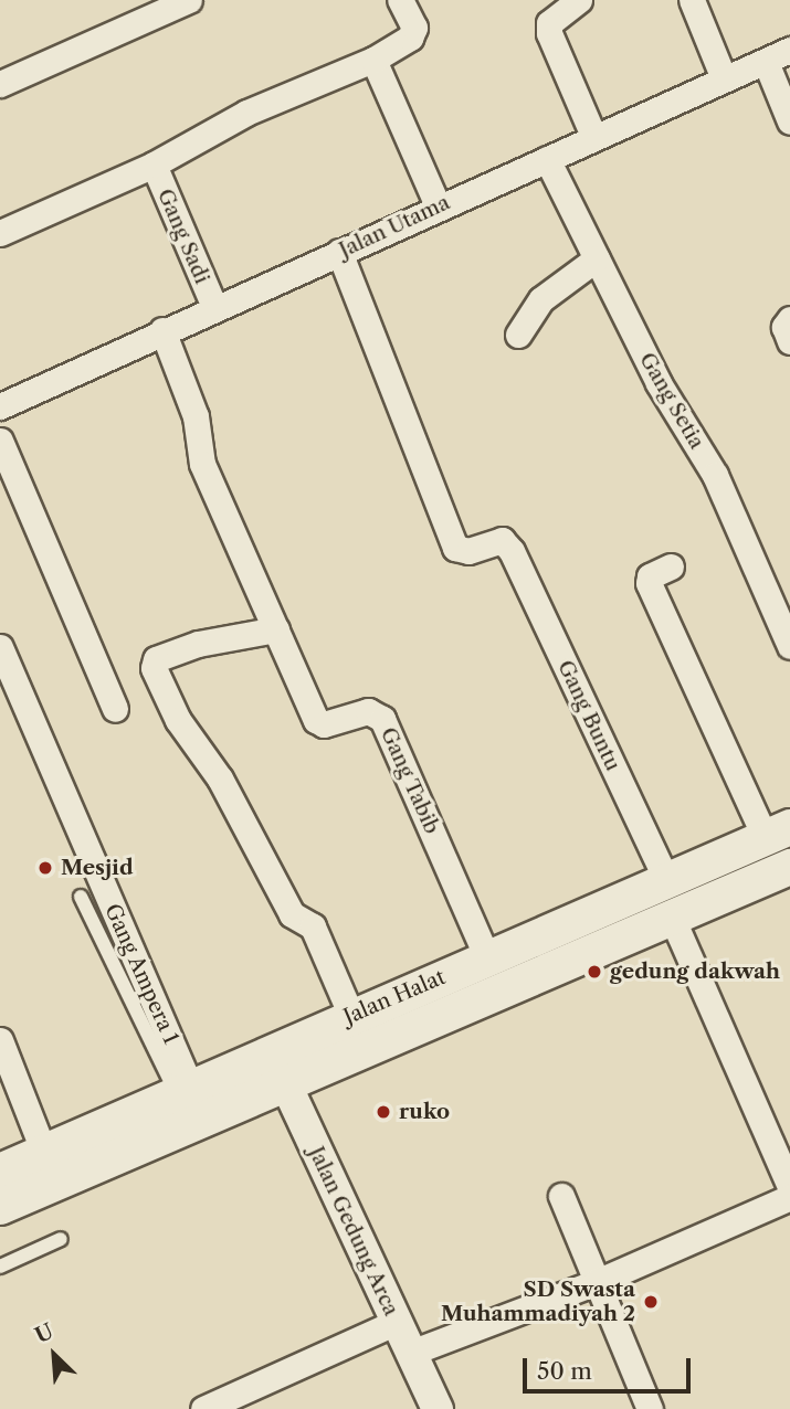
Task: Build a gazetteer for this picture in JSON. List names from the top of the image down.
{
  "streets": {
    "main road": ["Jalan Halat"],
    "street": [
      "Jalan Utama",
      "Gang Sadi",
      "Gang Setia",
      "Gang Buntu",
      "Gang Tabib",
      "Gang Ampera 1",
      "Jalan Gedung Arca"
    ]
  },
  "crossings": [
    ["Jalan Utama", "Gang Sadi"],
    ["Jalan Utama", "Gang Setia"],
    ["Jalan Utama", "Gang Buntu"],
    ["Gang Buntu", "Jalan Halat"],
    ["Gang Tabib", "Jalan Halat"],
    ["Gang Ampera 1", "Jalan Halat"],
    ["Jalan Halat", "Jalan Gedung Arca"]
  ],
  "places": [
    "Mesjid",
    "gedung dakwah",
    "ruko",
    "SD Swasta Muhammadiyah 2"
  ],
  "scale_bar": "50 m",
  "north": "top left"
}
